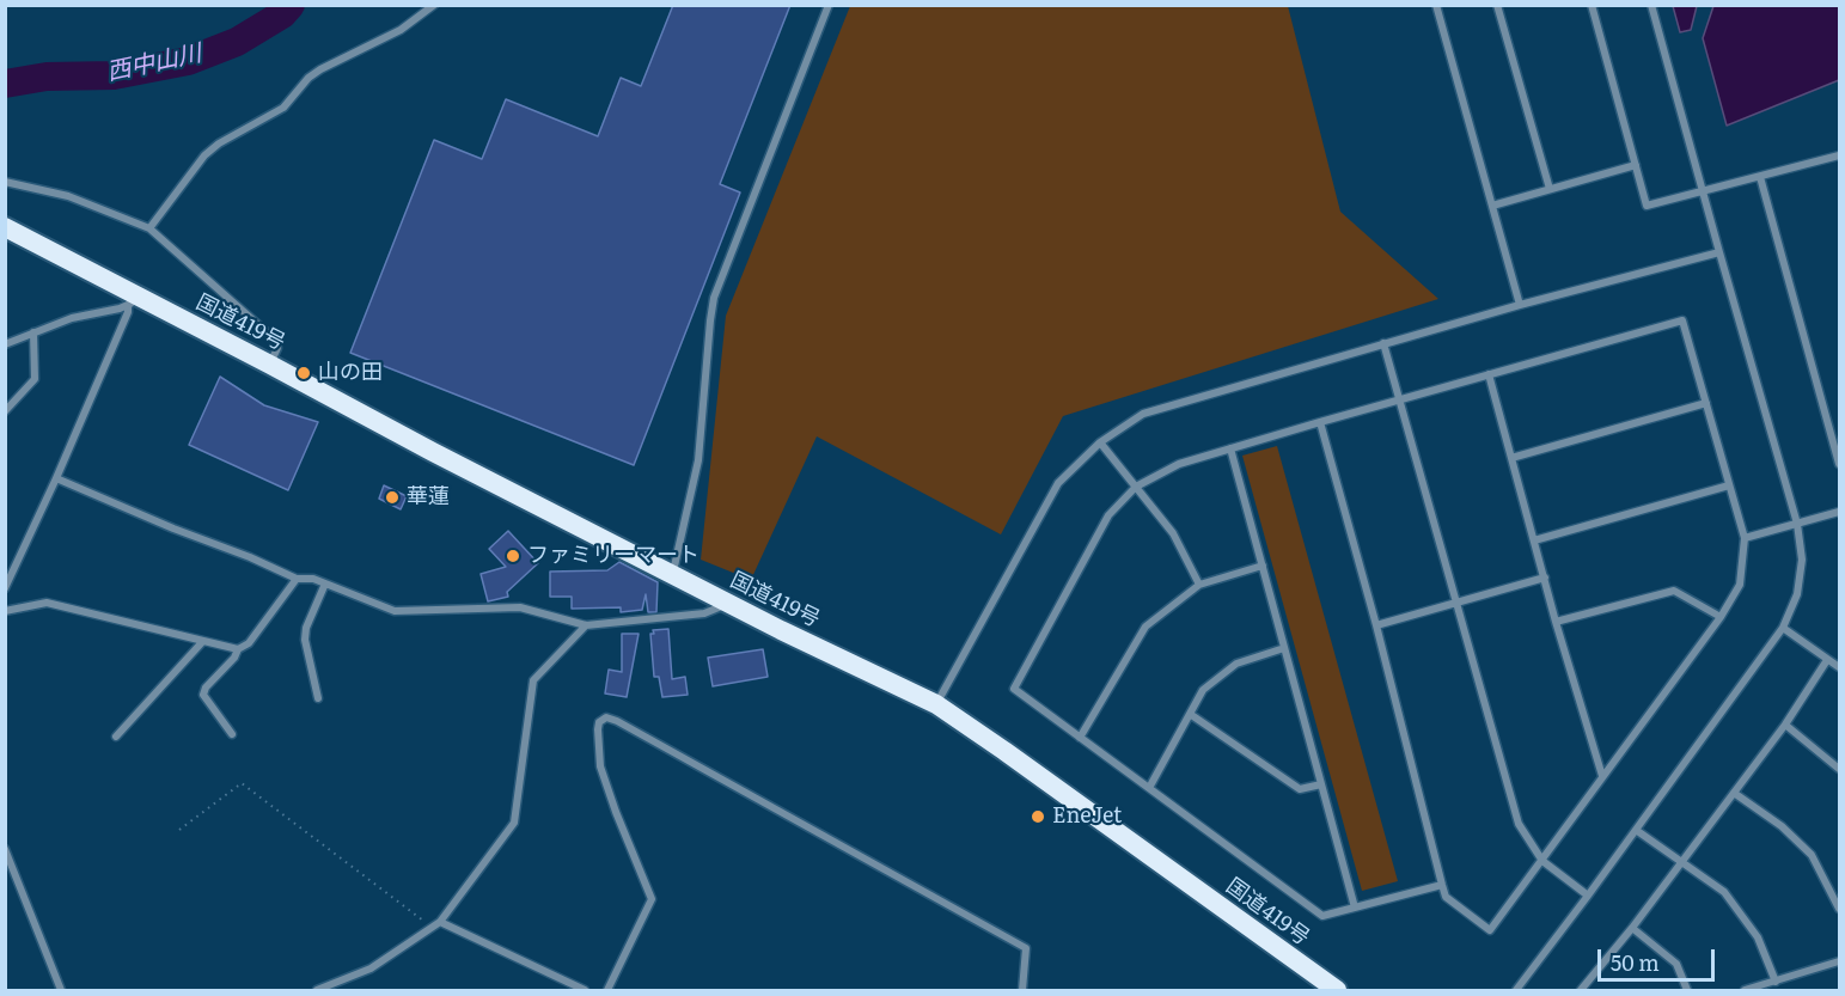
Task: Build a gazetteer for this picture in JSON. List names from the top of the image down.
{
  "streets": {
    "highway": ["国道419号"]
  },
  "water": ["西中山川"],
  "places": [
    "山の田",
    "華蓮",
    "ファミリーマート",
    "EneJet"
  ],
  "scale_bar": "50 m"
}
